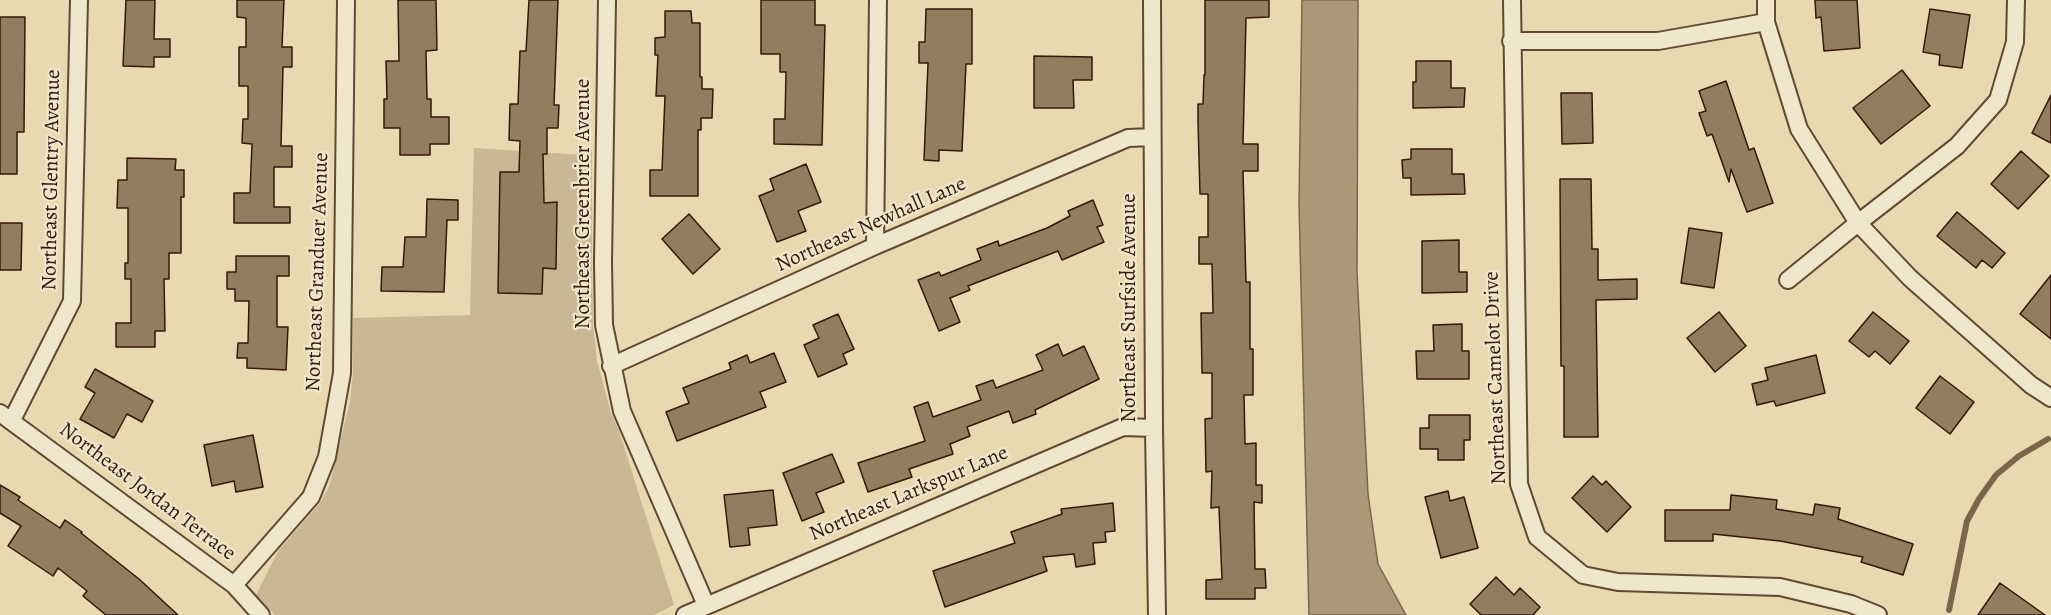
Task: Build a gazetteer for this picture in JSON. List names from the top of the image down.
{
  "streets": {
    "street": [
      "Northeast Glentry Avenue",
      "Northeast Greenbrier Avenue",
      "Northeast Newhall Lane",
      "Northeast Granduer Avenue",
      "Northeast Surfside Avenue",
      "Northeast Camelot Drive",
      "Northeast Jordan Terrace",
      "Northeast Larkspur Lane"
    ]
  },
  "crossings": [
    ["Northeast Glentry Avenue", "Northeast Jordan Terrace"],
    ["Northeast Greenbrier Avenue", "Northeast Newhall Lane"],
    ["Northeast Greenbrier Avenue", "Northeast Larkspur Lane"],
    ["Northeast Newhall Lane", "Northeast Surfside Avenue"],
    ["Northeast Granduer Avenue", "Northeast Jordan Terrace"],
    ["Northeast Surfside Avenue", "Northeast Larkspur Lane"]
  ]
}
